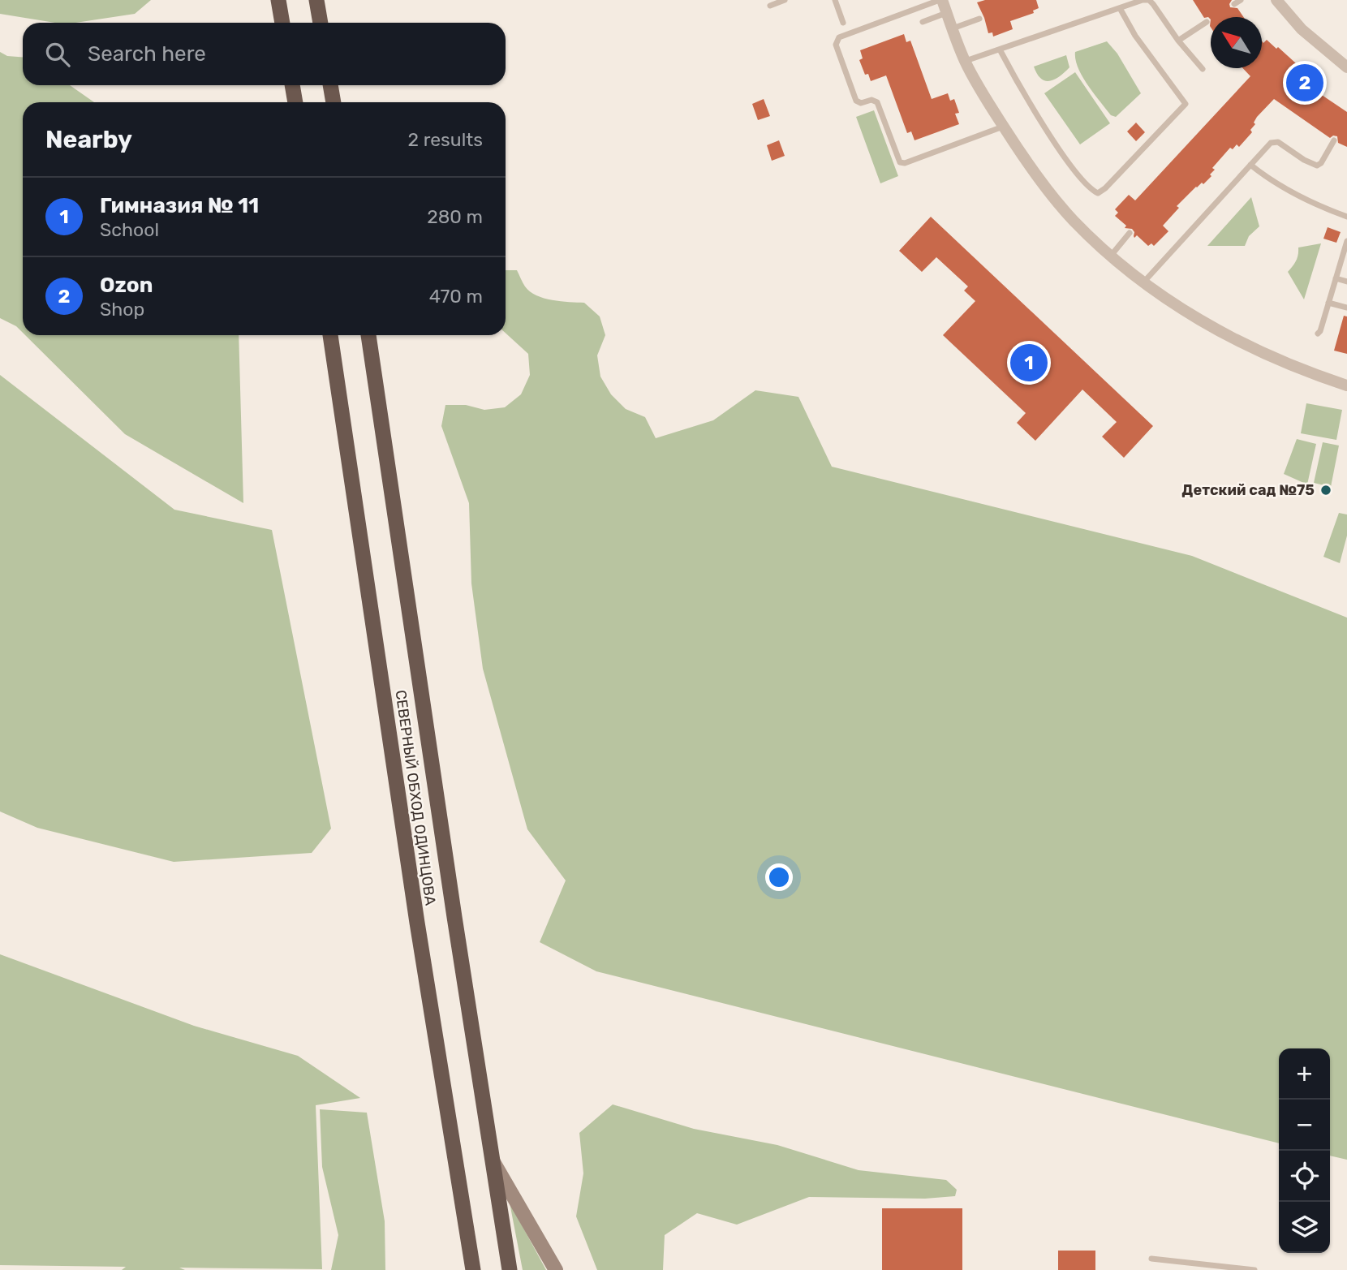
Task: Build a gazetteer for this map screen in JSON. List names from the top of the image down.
{
  "streets": {
    "highway": ["СЕВЕРНЫЙ ОБХОД ОДИНЦОВА"]
  },
  "places": ["Детский сад №75"],
  "north": "top left",
  "page": {
    "search": "Search here",
    "pins": ["2", "1"],
    "heading": ["Nearby", "2 results"],
    "list": [
      {
        "mark": "1",
        "name": "Гимназия № 11",
        "note": "School",
        "value": "280 m"
      },
      {
        "mark": "2",
        "name": "Ozon",
        "note": "Shop",
        "value": "470 m"
      }
    ],
    "map_buttons": ["+", "−"]
  }
}
